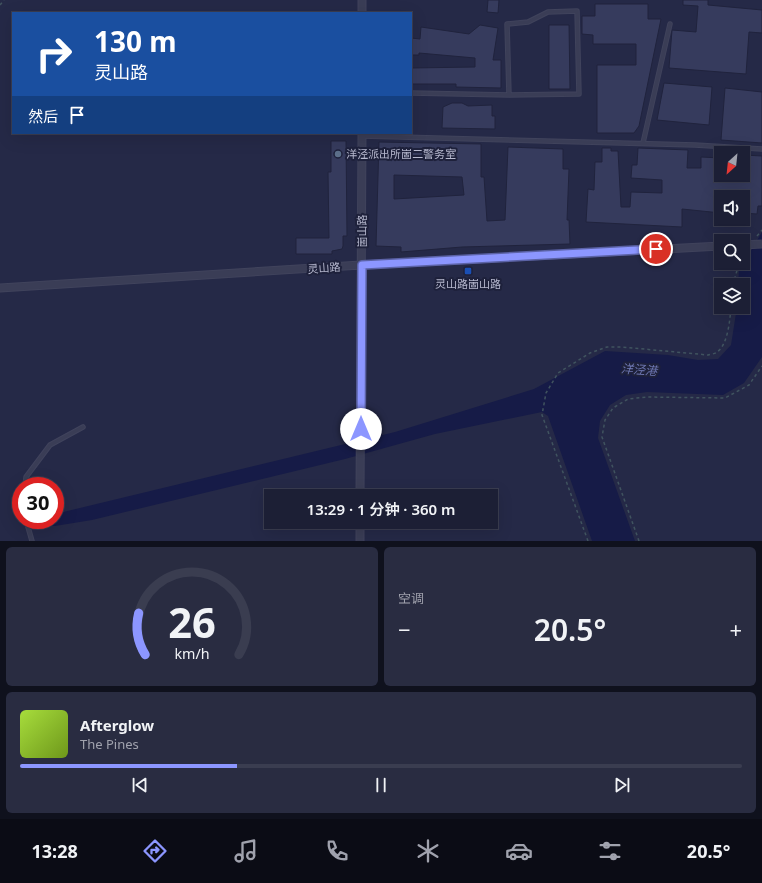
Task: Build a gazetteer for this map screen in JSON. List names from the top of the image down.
{
  "streets": {
    "street": ["崮山路", "灵山路"]
  },
  "crossings": [
    ["崮山路", "灵山路"]
  ],
  "water": ["洋泾港"],
  "places": {
    "other": ["洋泾派出所崮二警务室"],
    "transit": ["灵山路崮山路"]
  },
  "north": "bottom left",
  "page": {
    "turn": ["130 m", "灵山路"],
    "then": "然后",
    "limit": "30",
    "trip": "13:29 · 1 分钟 · 360 m",
    "tile": "空调",
    "heat": ["−", "20.5°", "+"],
    "song": ["Afterglow", "The Pines"],
    "tabs": ["13:28", "20.5°"],
    "gauge": ["26", "km/h"]
  }
}
